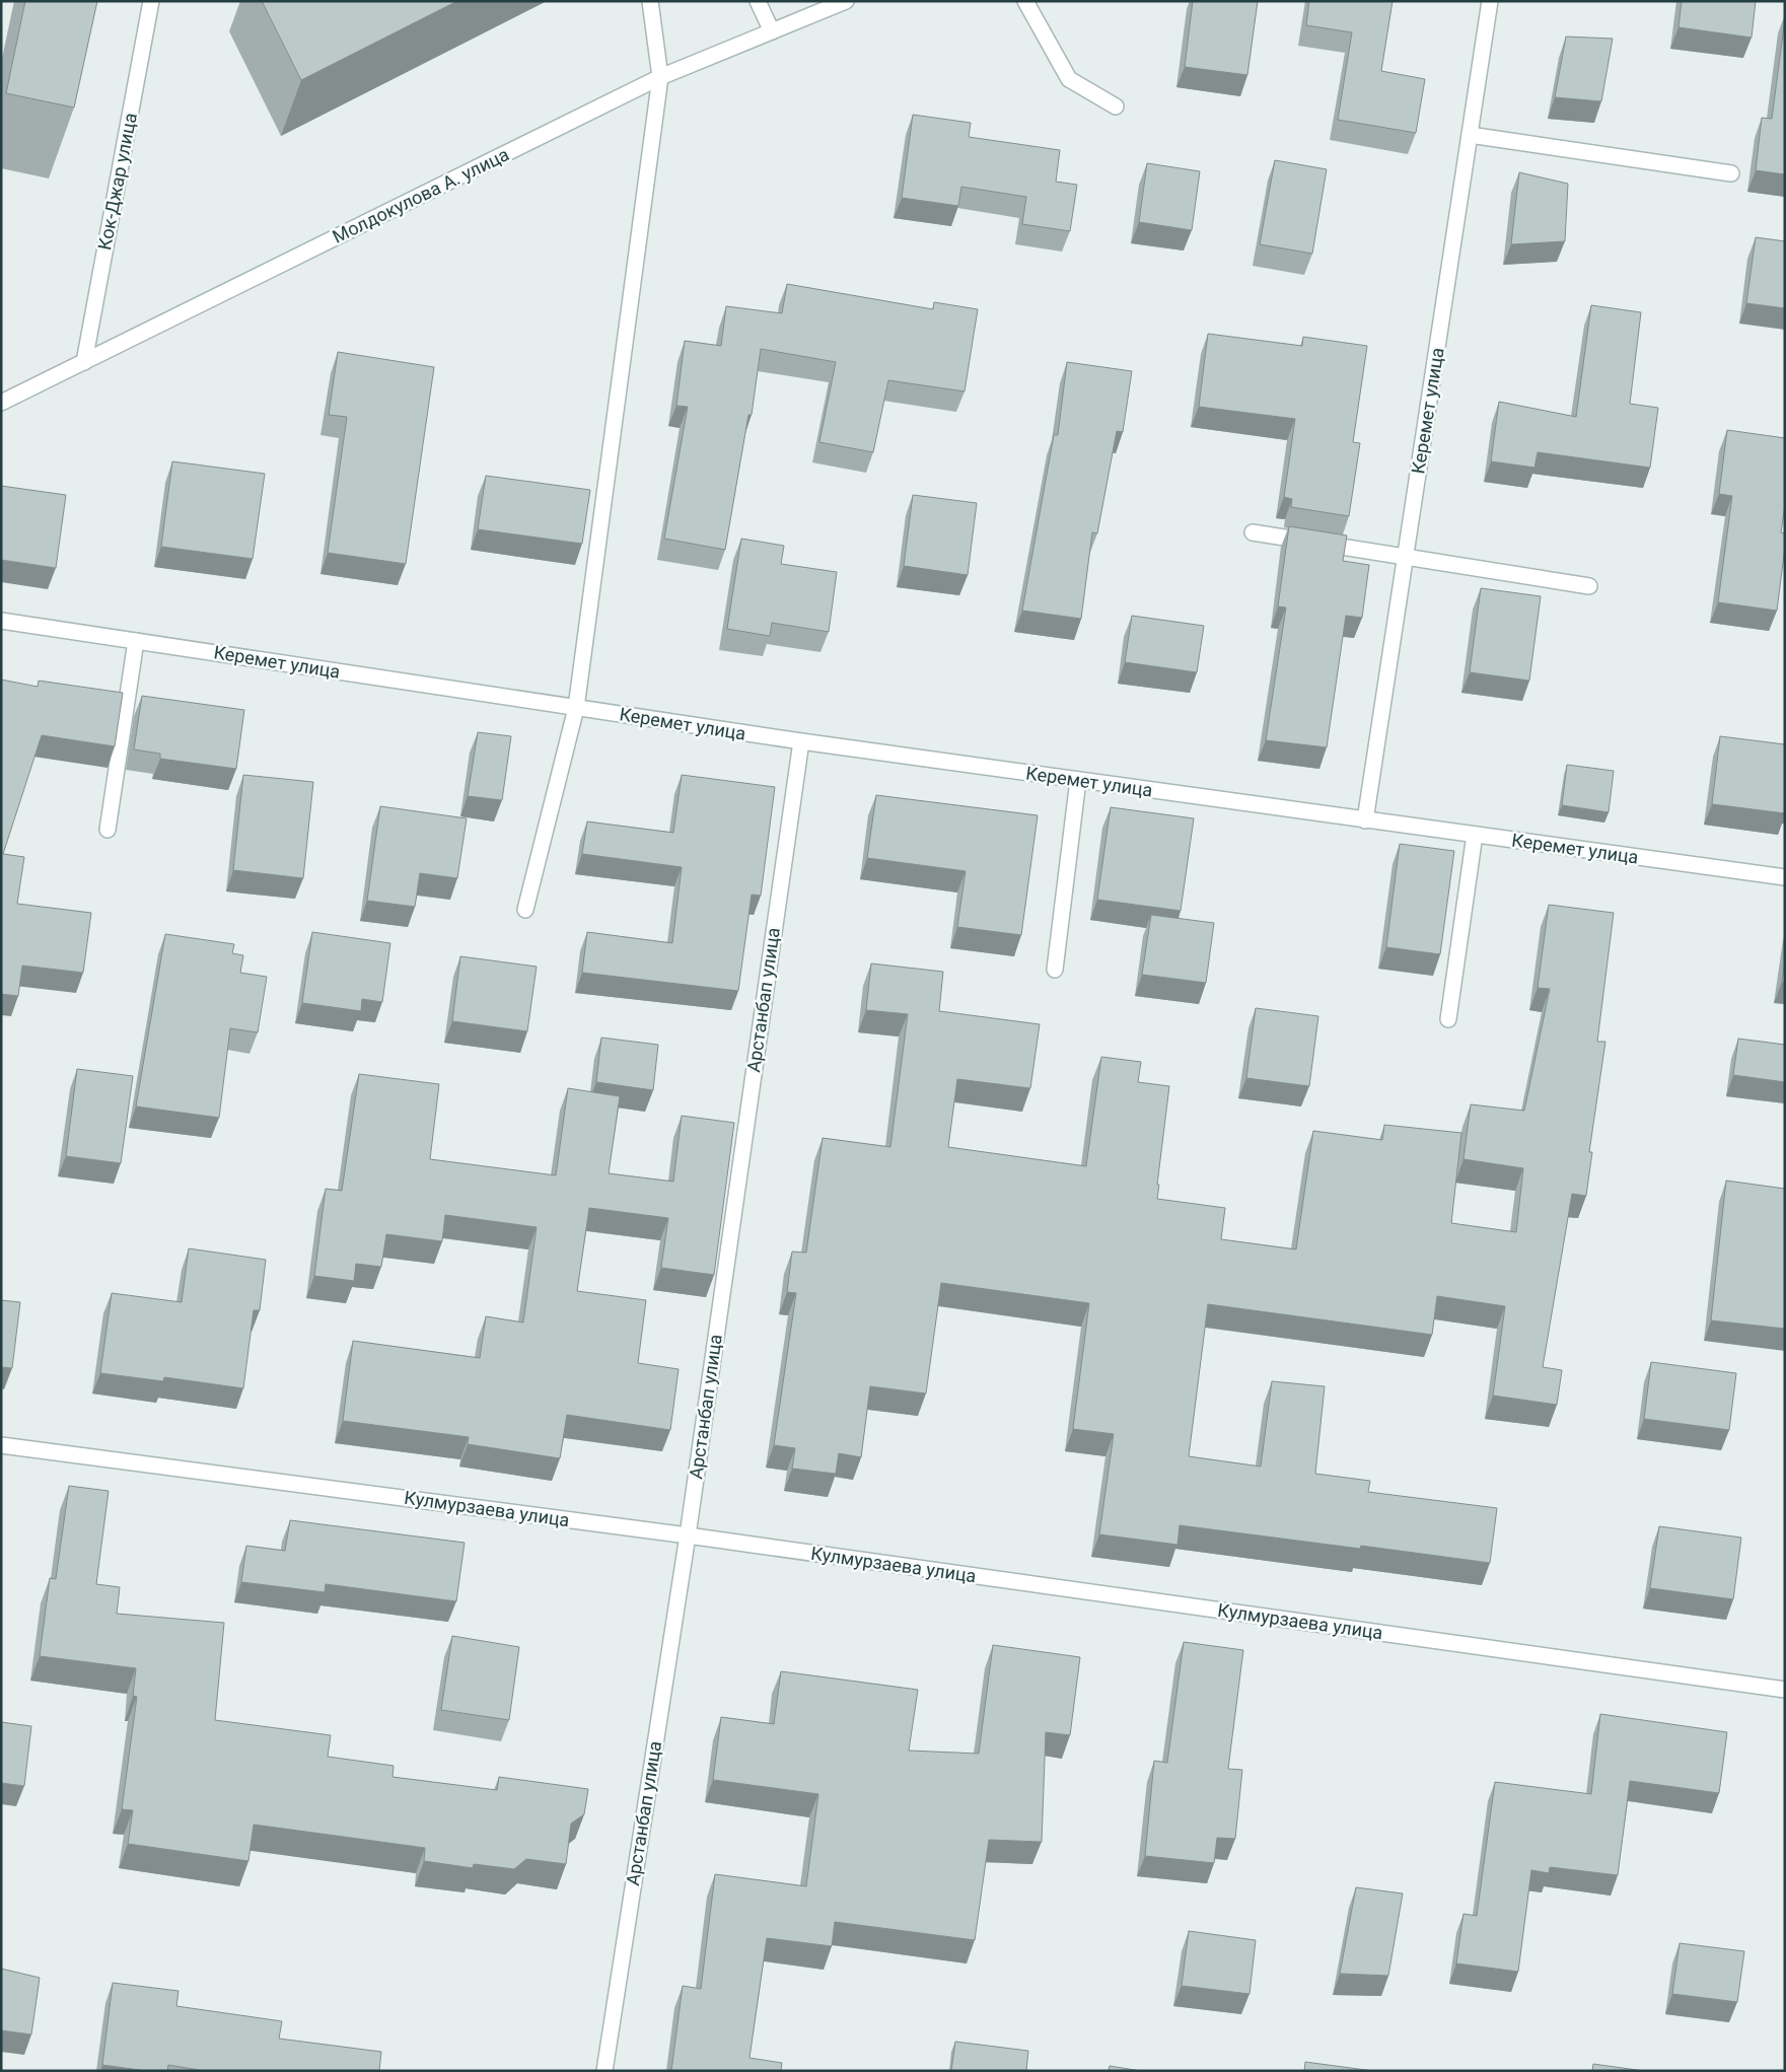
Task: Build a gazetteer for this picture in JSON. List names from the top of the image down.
{
  "streets": {
    "street": [
      "Кок-Джар улица",
      "Молдокулова А. улица",
      "Керемет улица",
      "Арстанбап улица",
      "Кулмурзаева улица"
    ]
  },
  "crossings": [
    ["Кок-Джар улица", "Молдокулова А. улица"],
    ["Керемет улица", "Арстанбап улица"],
    ["Арстанбап улица", "Кулмурзаева улица"]
  ]
}
